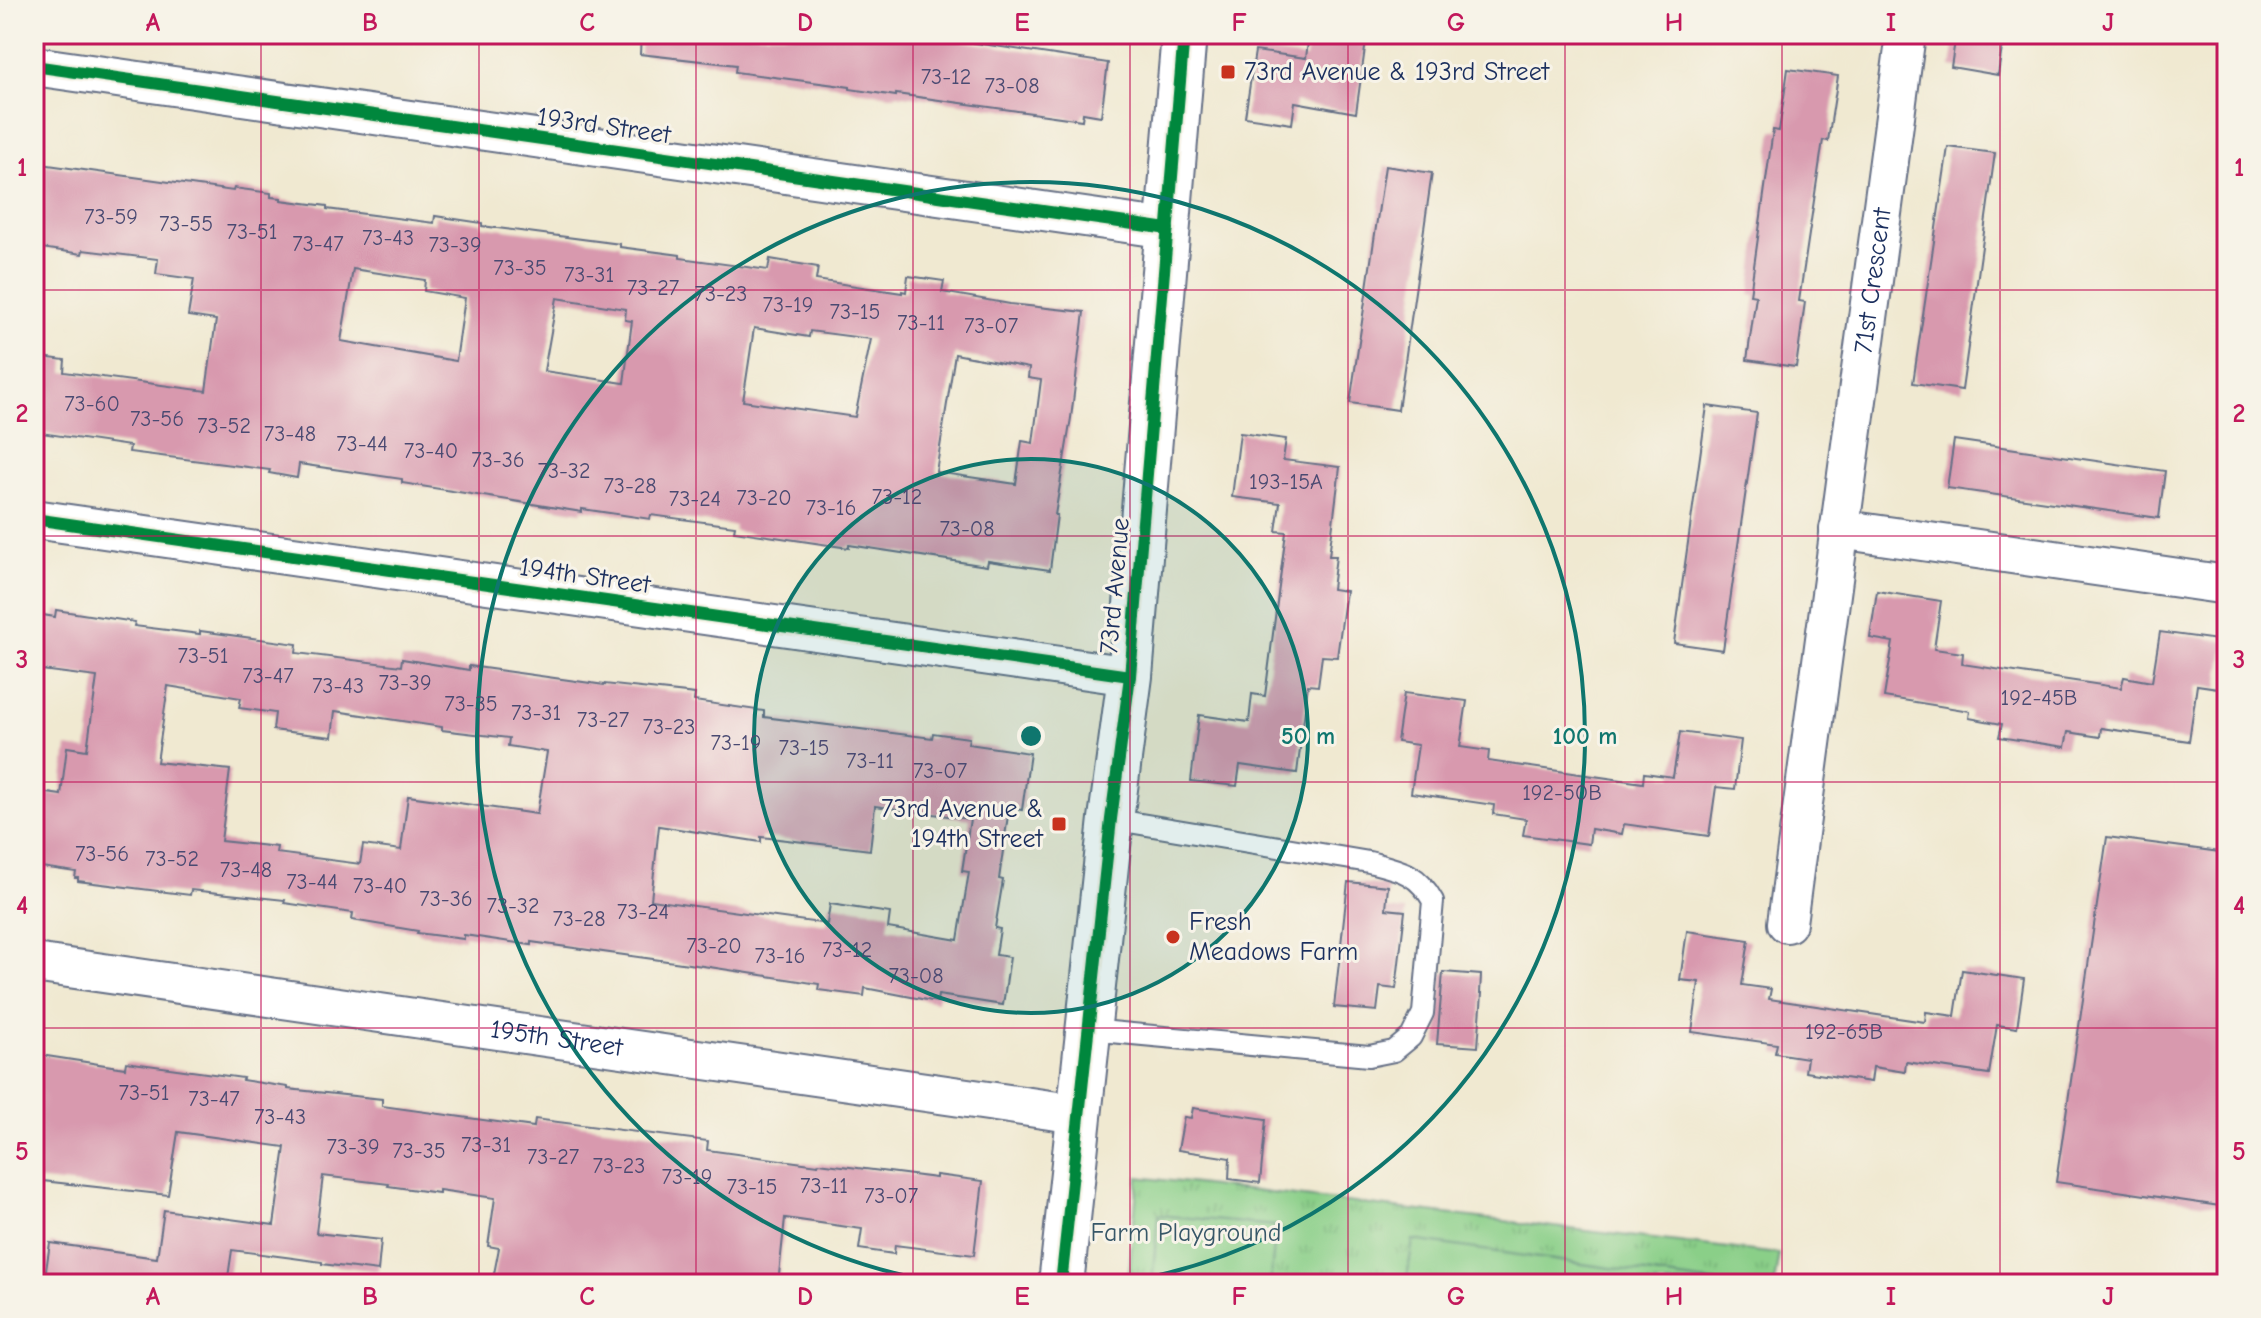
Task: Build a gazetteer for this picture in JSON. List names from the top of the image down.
{
  "streets": {
    "street": [
      "193rd Street",
      "71st Crescent",
      "194th Street",
      "73rd Avenue",
      "195th Street"
    ]
  },
  "crossings": [
    ["193rd Street", "73rd Avenue"],
    ["194th Street", "73rd Avenue"],
    ["73rd Avenue", "195th Street"]
  ],
  "parks": ["Farm Playground"],
  "places": {
    "transit": ["73rd Avenue & 193rd Street", "73rd Avenue & 194th Street"],
    "other": ["Fresh Meadows Farm"]
  },
  "house_numbers": [
    "73-12",
    "73-08",
    "73-59",
    "73-55",
    "73-51",
    "73-43",
    "73-47",
    "73-39",
    "73-35",
    "73-31",
    "73-27",
    "73-23",
    "73-19",
    "73-15",
    "73-11",
    "73-07",
    "73-60",
    "73-56",
    "73-52",
    "73-48",
    "73-44",
    "73-40",
    "73-36",
    "73-32",
    "193-15A",
    "73-28",
    "73-12",
    "73-20",
    "73-24",
    "73-16",
    "73-08",
    "73-51",
    "73-47",
    "73-39",
    "73-43",
    "192-45B",
    "73-35",
    "73-31",
    "73-27",
    "73-23",
    "73-19",
    "73-15",
    "73-11",
    "73-07",
    "192-50B",
    "73-56",
    "73-52",
    "73-48",
    "73-44",
    "73-40",
    "73-36",
    "73-32",
    "73-24",
    "73-28",
    "73-20",
    "73-12",
    "73-16",
    "73-08",
    "192-65B",
    "73-51",
    "73-47",
    "73-43",
    "73-31",
    "73-39",
    "73-35",
    "73-27",
    "73-23",
    "73-19",
    "73-11",
    "73-15",
    "73-07"
  ],
  "grid": {
    "columns": [
      "A",
      "B",
      "C",
      "D",
      "E",
      "F",
      "G",
      "H",
      "I",
      "J"
    ],
    "rows": [
      "1",
      "2",
      "3",
      "4",
      "5"
    ]
  },
  "rings": ["50 m", "100 m"]
}
